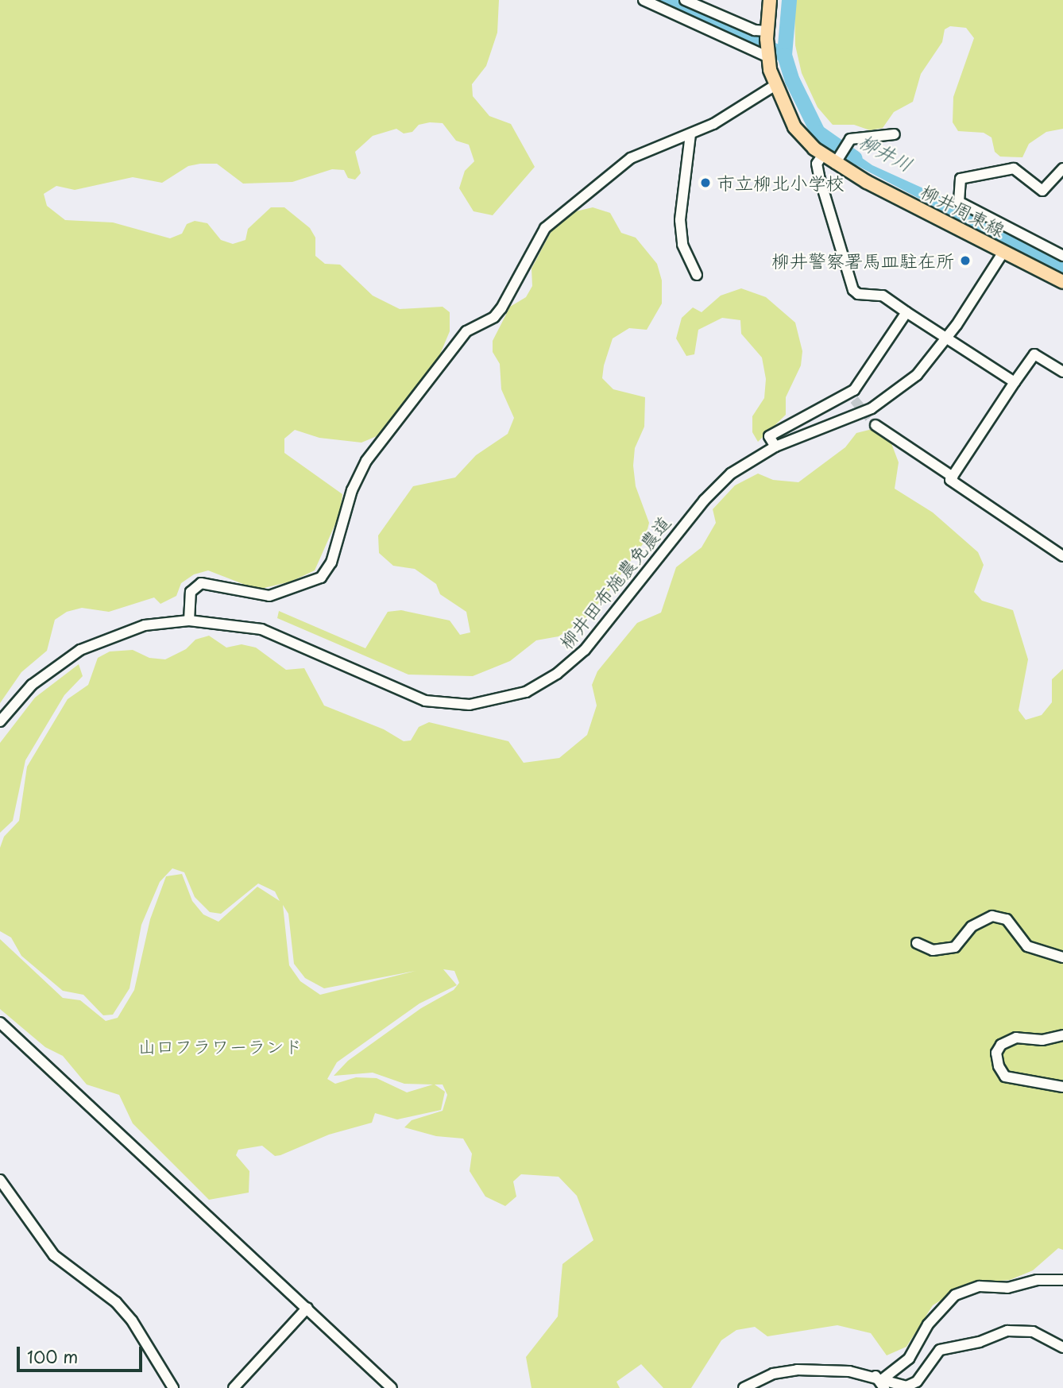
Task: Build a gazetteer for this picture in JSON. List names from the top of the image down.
{
  "streets": {
    "main road": ["柳井周東線"],
    "street": ["柳井田布施農免農道"]
  },
  "crossings": [
    ["柳井周東線", "柳井田布施農免農道"]
  ],
  "water": ["柳井川"],
  "parks": ["山口フラワーランド"],
  "places": ["市立柳北小学校", "柳井警察署馬皿駐在所"],
  "scale_bar": "100 m"
}
